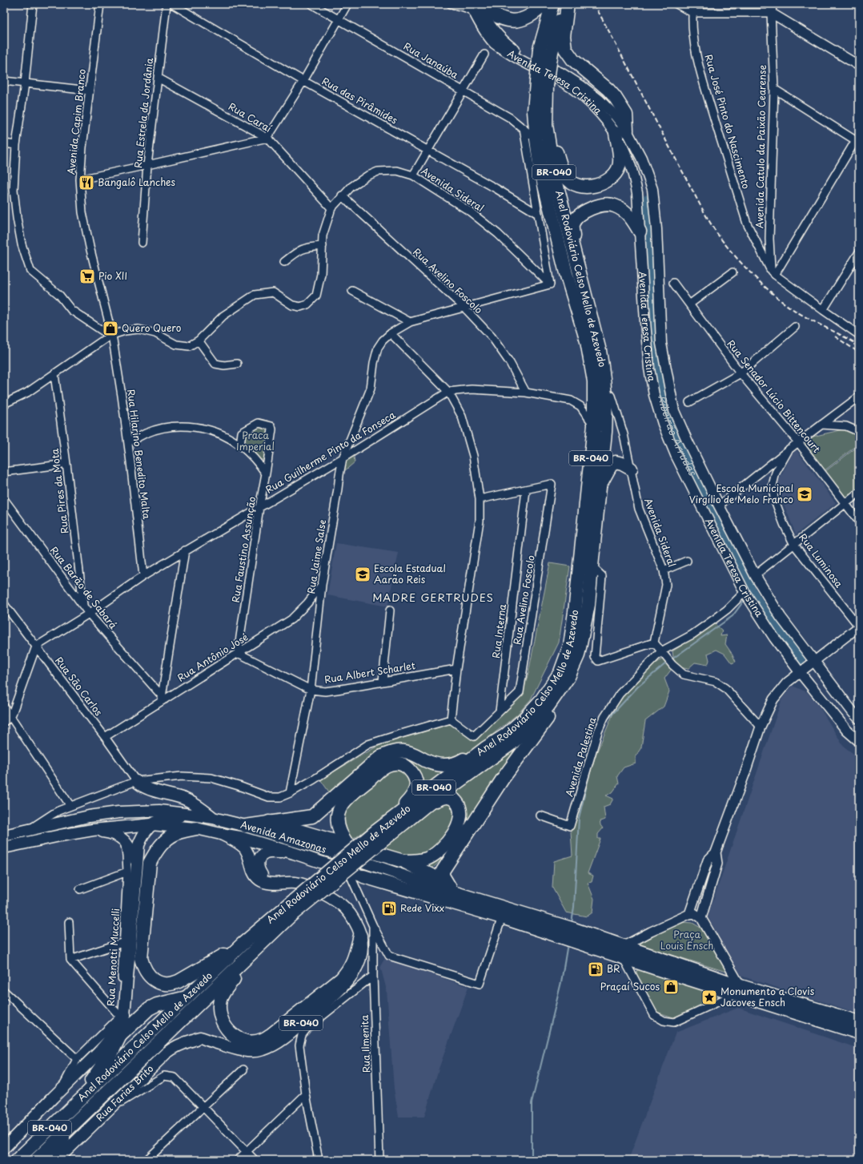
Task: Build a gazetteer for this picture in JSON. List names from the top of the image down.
{
  "streets": {
    "highway": ["BR-040", "Anel Rodoviário Celso Mello de Azevedo", "Avenida Amazonas"],
    "main road": ["Avenida Teresa Cristina", "Rua Farias Brito"],
    "street": [
      "Rua Janaúba",
      "Rua das Pirâmides",
      "Rua Estrela da Jordânia",
      "Rua Caraí",
      "Avenida Capim Branco",
      "Rua José Pinto do Nascimento",
      "Avenida Catulo da Paixão Cearense",
      "Avenida Sideral",
      "Rua Avelino Foscolo",
      "Rua Senador Lúcio Bittencourt",
      "Rua Guilherme Pinto da Fonseca",
      "Rua Hilarino Benedito Malta",
      "Rua Pires da Mota",
      "Rua Faustino Assunção",
      "Rua Jaime Salse",
      "Rua Luminosa",
      "Rua Barão de Sabará",
      "Rua Interna",
      "Rua Antônio José",
      "Rua Albert Scharlet",
      "Rua São Carlos",
      "Avenida Palestina",
      "Rua Menotti Muccelli",
      "Rua Ilmenita"
    ]
  },
  "crossings": [
    ["Rua Janaúba", "Anel Rodoviário Celso Mello de Azevedo"],
    ["Avenida Teresa Cristina", "Avenida Palestina"],
    ["Rua Estrela da Jordânia", "Rua Caraí"],
    ["Rua Caraí", "Avenida Sideral"],
    ["Avenida Capim Branco", "Avenida Sideral"],
    ["Avenida Capim Branco", "Rua Hilarino Benedito Malta"],
    ["Rua José Pinto do Nascimento", "Avenida Catulo da Paixão Cearense"],
    ["BR-040", "Avenida Amazonas"],
    ["BR-040", "Rua Farias Brito"],
    ["Avenida Sideral", "Anel Rodoviário Celso Mello de Azevedo"],
    ["Avenida Sideral", "Rua Avelino Foscolo"],
    ["Avenida Sideral", "Rua Hilarino Benedito Malta"],
    ["Avenida Sideral", "Rua Pires da Mota"],
    ["Avenida Sideral", "Rua Jaime Salse"],
    ["Anel Rodoviário Celso Mello de Azevedo", "Rua Guilherme Pinto da Fonseca"],
    ["Rua Avelino Foscolo", "Rua Guilherme Pinto da Fonseca"],
    ["Rua Avelino Foscolo", "Rua Jaime Salse"],
    ["Rua Avelino Foscolo", "Rua Interna"],
    ["Rua Guilherme Pinto da Fonseca", "Rua Hilarino Benedito Malta"],
    ["Rua Guilherme Pinto da Fonseca", "Rua Faustino Assunção"],
    ["Rua Guilherme Pinto da Fonseca", "Rua Jaime Salse"],
    ["Rua Guilherme Pinto da Fonseca", "Rua Barão de Sabará"],
    ["Rua Guilherme Pinto da Fonseca", "Rua São Carlos"],
    ["Rua Pires da Mota", "Rua Barão de Sabará"],
    ["Rua Faustino Assunção", "Rua Antônio José"],
    ["Rua Faustino Assunção", "Rua Albert Scharlet"],
    ["Rua Jaime Salse", "Rua Antônio José"],
    ["Rua Jaime Salse", "Rua Albert Scharlet"],
    ["Rua Barão de Sabará", "Rua Antônio José"],
    ["Rua Antônio José", "Rua Albert Scharlet"],
    ["Rua Antônio José", "Rua São Carlos"]
  ],
  "districts": ["MADRE GERTRUDES"],
  "water": ["Ribeirão Arrudas"],
  "parks": ["Praca Imperial", "Praça Louis Ensch"],
  "places": {
    "restaurant": ["Bangalô Lanches"],
    "supermarket": ["Pio XII"],
    "shop": ["Quero Quero", "Praçaí Sucos"],
    "school or university": ["Escola Municipal Virgílio de Melo Franco", "Escola Estadual Aarão Reis"],
    "fuel station": ["Rede Vixx", "BR"],
    "place": ["Monumento a Clovis Jacoves Ensch"]
  }
}
